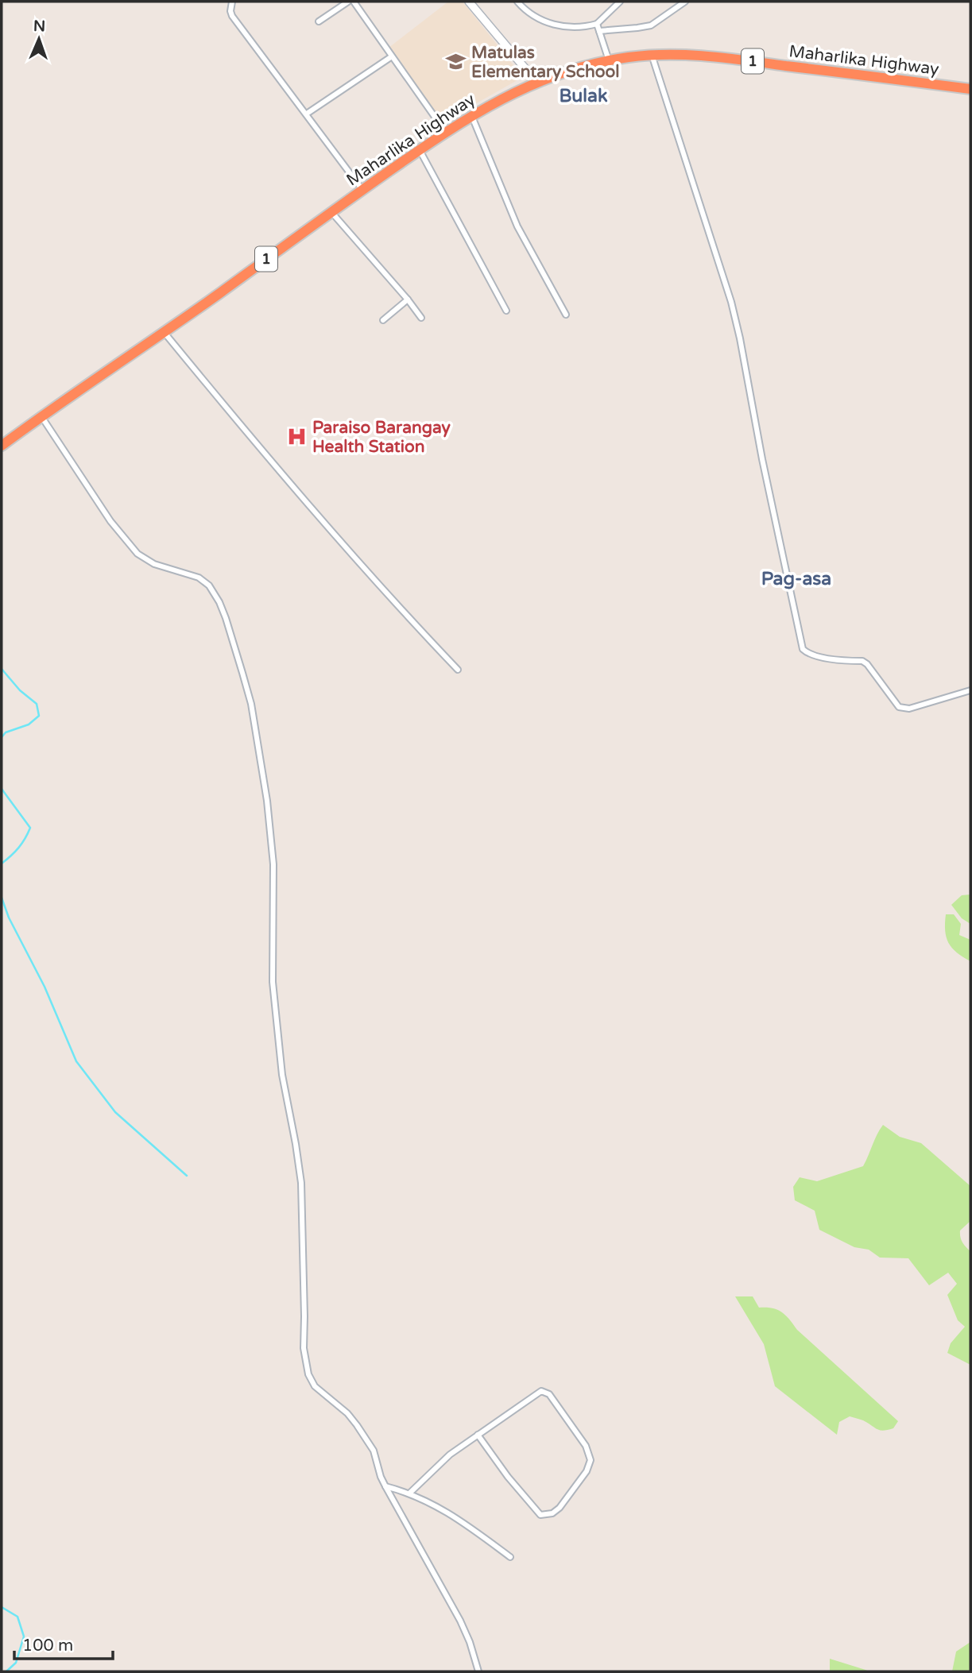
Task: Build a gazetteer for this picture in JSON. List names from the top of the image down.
{
  "streets": {
    "highway": ["Maharlika Highway", "1"]
  },
  "districts": ["Bulak", "Pag-asa"],
  "places": {
    "school or university": ["Matulas Elementary School"],
    "hospital": ["Paraiso Barangay Health Station"]
  },
  "scale_bar": "100 m",
  "north": "top"
}
